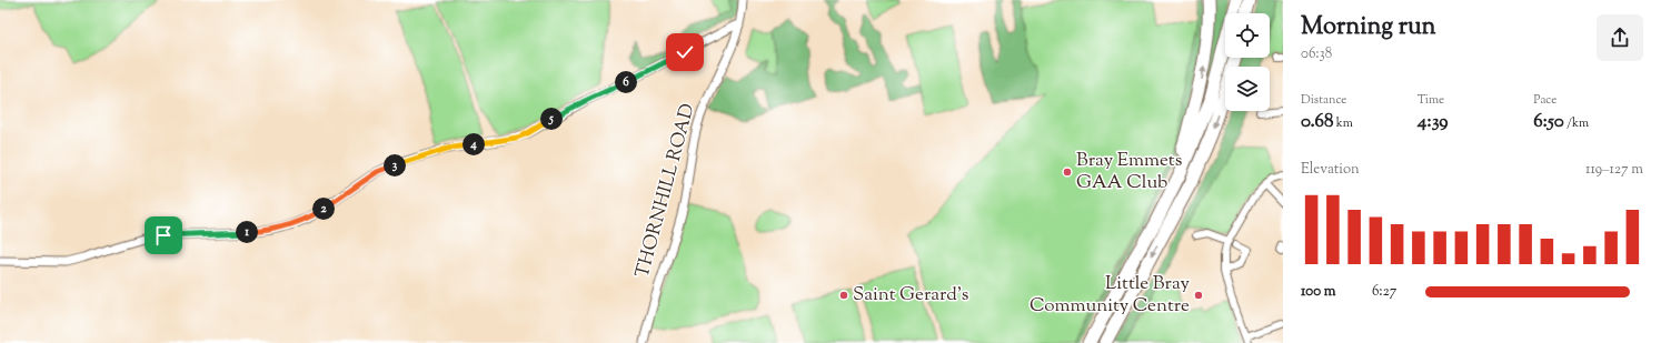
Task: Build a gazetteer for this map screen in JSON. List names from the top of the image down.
{
  "streets": {
    "street": ["THORNHILL ROAD"]
  },
  "places": ["Bray Emmets GAA Club", "Saint Gerard's", "Little Bray Community Centre"],
  "page": {
    "heading": ["Morning run", "06:38"],
    "pins": [
      "6",
      "5",
      "4",
      "3",
      "2",
      "1"
    ],
    "stats": [
      ["Distance", "0.68 km"],
      ["Time", "4:39"],
      ["Pace", "6:50 /km"]
    ],
    "chart": ["Elevation", "119–127 m"],
    "list": [
      {
        "name": "100 m",
        "note": "6:27"
      }
    ]
  }
}
